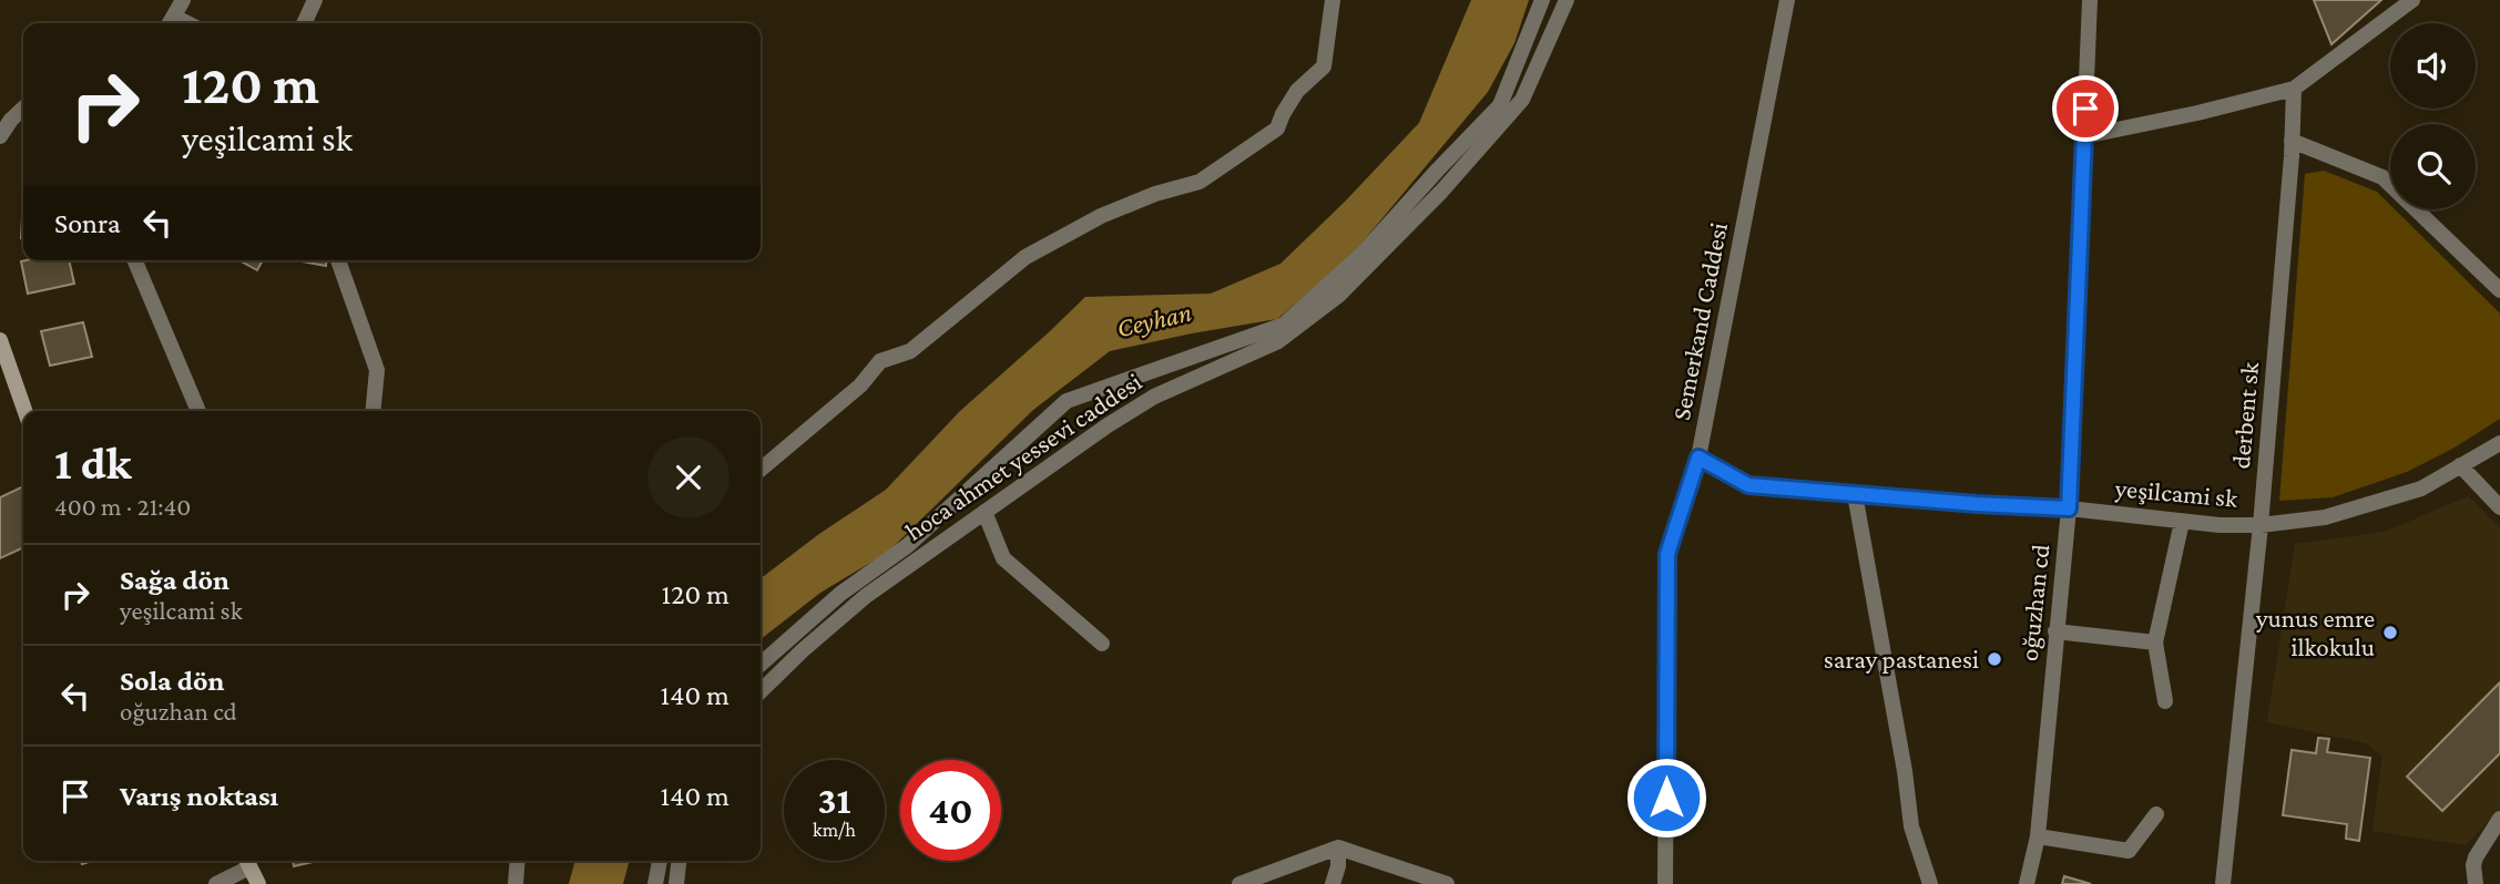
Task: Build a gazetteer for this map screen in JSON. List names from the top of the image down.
{
  "streets": {
    "street": [
      "Semerkand Caddesi",
      "derbent sk",
      "hoca ahmet yessevi caddesi",
      "yeşilcami sk",
      "oğuzhan cd"
    ]
  },
  "crossings": [
    ["Semerkand Caddesi", "yeşilcami sk"],
    ["derbent sk", "yeşilcami sk"],
    ["yeşilcami sk", "oğuzhan cd"]
  ],
  "water": ["Ceyhan"],
  "places": ["yunus emre ilkokulu", "saray pastanesi"],
  "page": {
    "turn": ["120 m", "yeşilcami sk"],
    "then": "Sonra",
    "heading": ["1 dk", "400 m · 21:40"],
    "list": [
      {
        "name": "Sağa dön",
        "note": "yeşilcami sk",
        "value": "120 m"
      },
      {
        "name": "Sola dön",
        "note": "oğuzhan cd",
        "value": "140 m"
      },
      {
        "name": "Varış noktası",
        "value": "140 m"
      }
    ],
    "speed": "31 km/h",
    "limit": "40"
  }
}
